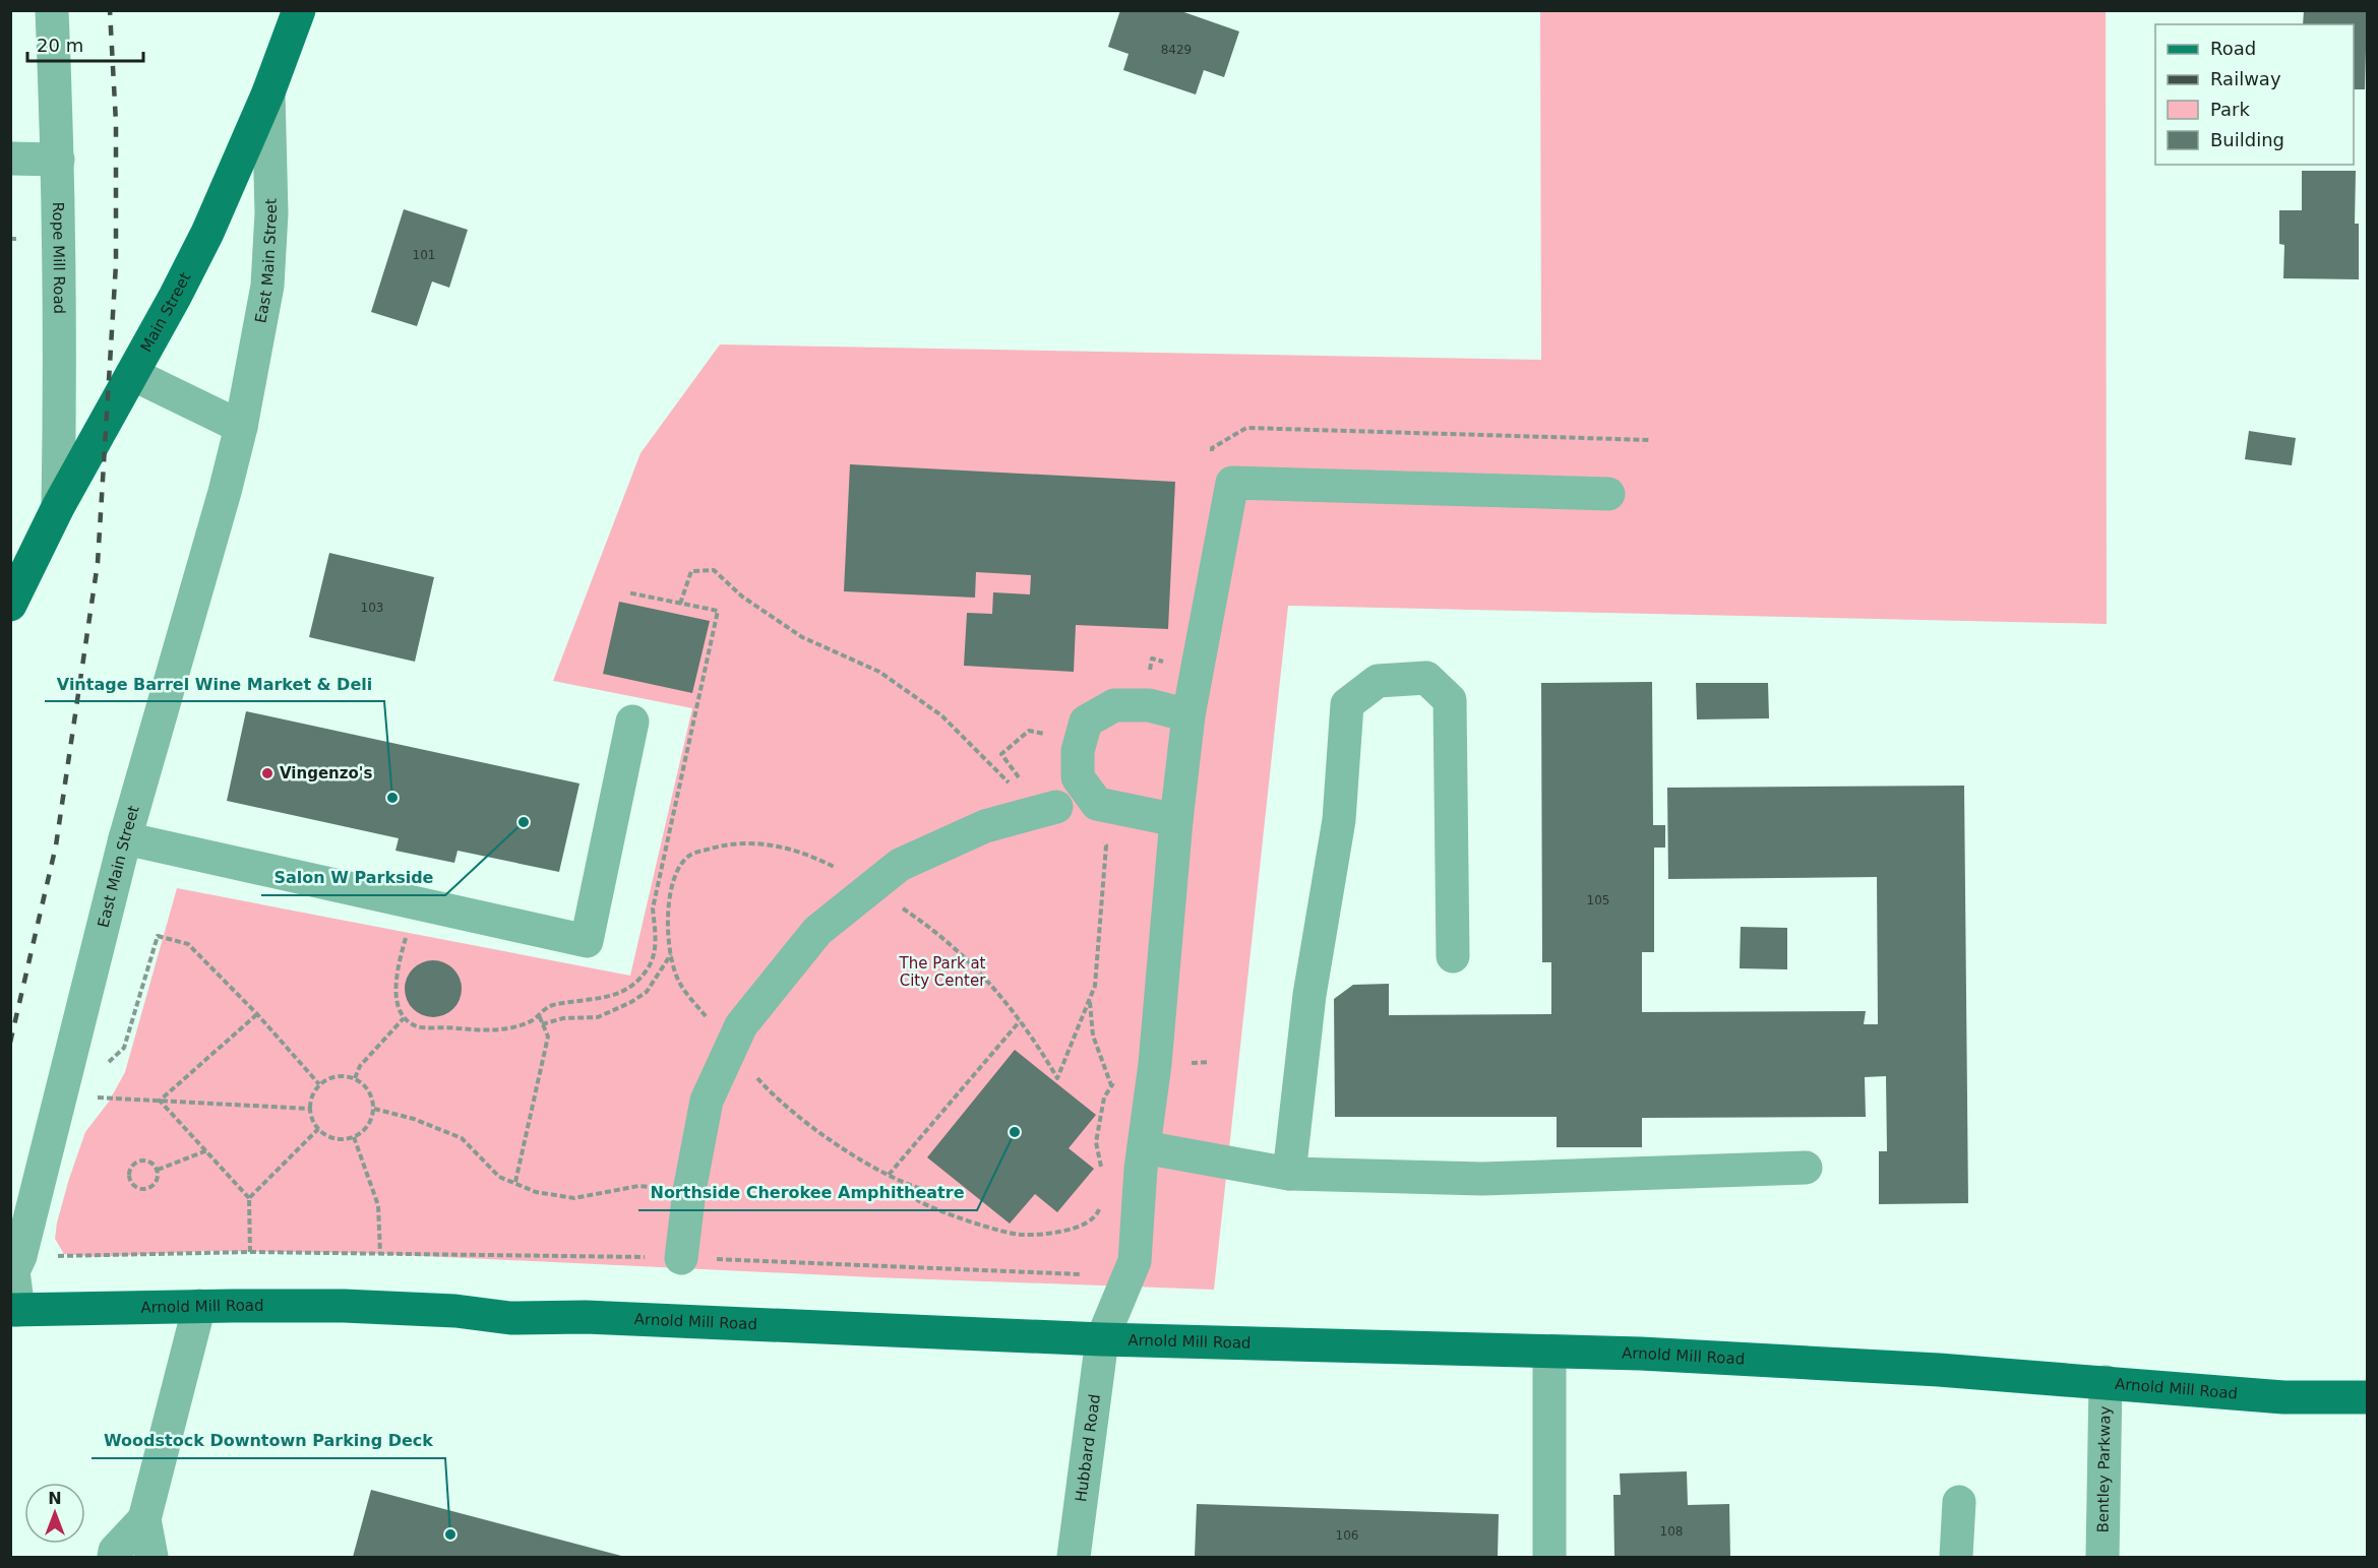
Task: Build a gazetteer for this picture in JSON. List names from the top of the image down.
{
  "streets": {
    "main road": ["Main Street", "Arnold Mill Road"],
    "street": [
      "Rope Mill Road",
      "East Main Street",
      "Hubbard Road",
      "Bentley Parkway"
    ]
  },
  "crossings": [
    ["Rope Mill Road", "Main Street"],
    ["East Main Street", "Main Street"],
    ["East Main Street", "Arnold Mill Road"],
    ["Arnold Mill Road", "Hubbard Road"],
    ["Arnold Mill Road", "Bentley Parkway"]
  ],
  "parks": ["The Park at City Center"],
  "places": [
    "Vingenzo's",
    "Vintage Barrel Wine Market & Deli",
    "Salon W Parkside",
    "Northside Cherokee Amphitheatre",
    "Woodstock Downtown Parking Deck"
  ],
  "house_numbers": [
    "8429",
    "101",
    "103",
    "105",
    "108",
    "106"
  ],
  "legend": [
    "Road",
    "Railway",
    "Park",
    "Building"
  ],
  "scale_bar": "20 m",
  "north": "top"
}
